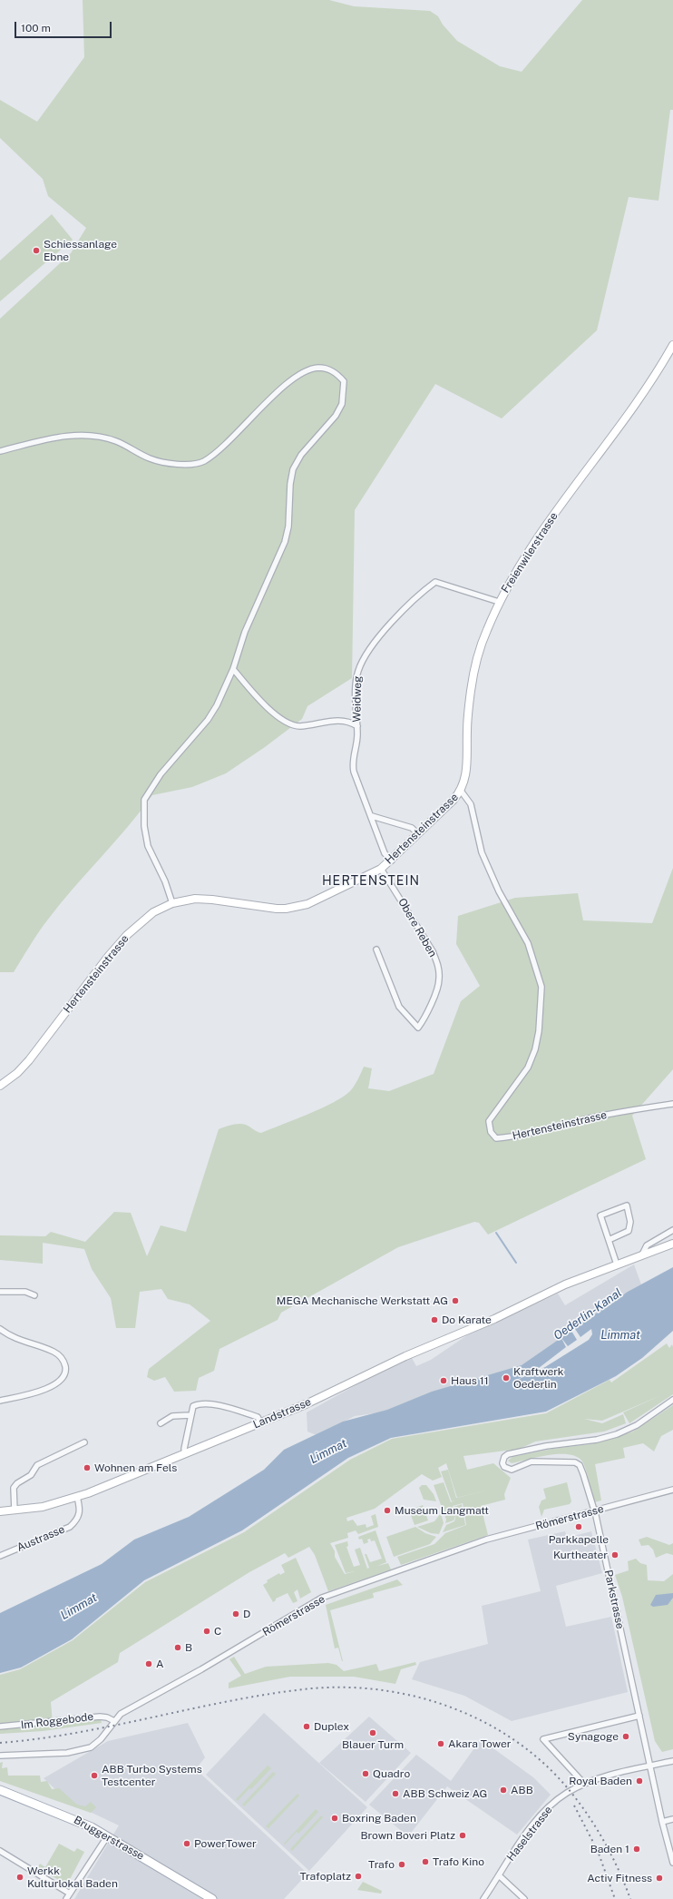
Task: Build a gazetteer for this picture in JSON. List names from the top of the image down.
{
  "streets": {
    "main road": ["Bruggerstrasse"],
    "street": [
      "Freienwilerstrasse",
      "Weidweg",
      "Hertensteinstrasse",
      "Obere Reben",
      "Landstrasse",
      "Römerstrasse",
      "Austrasse",
      "Parkstrasse",
      "Im Roggebode",
      "Haselstrasse"
    ]
  },
  "crossings": [
    ["Freienwilerstrasse", "Weidweg"],
    ["Freienwilerstrasse", "Hertensteinstrasse"],
    ["Weidweg", "Hertensteinstrasse"],
    ["Hertensteinstrasse", "Obere Reben"],
    ["Landstrasse", "Austrasse"],
    ["Römerstrasse", "Parkstrasse"],
    ["Römerstrasse", "Im Roggebode"],
    ["Parkstrasse", "Haselstrasse"]
  ],
  "districts": ["HERTENSTEIN"],
  "water": ["Oederlin-Kanal", "Limmat"],
  "places": [
    "Schiessanlage Ebne",
    "MEGA Mechanische Werkstatt AG",
    "Do Karate",
    "Kraftwerk Oederlin",
    "Haus 11",
    "Wohnen am Fels",
    "Museum Langmatt",
    "Parkkapelle",
    "Kurtheater",
    "D",
    "C",
    "B",
    "A",
    "Duplex",
    "Blauer Turm",
    "Synagoge",
    "Akara Tower",
    "Quadro",
    "ABB Turbo Systems Testcenter",
    "Royal Baden",
    "ABB",
    "ABB Schweiz AG",
    "Boxring Baden",
    "Brown Boveri Platz",
    "PowerTower",
    "Baden 1",
    "Trafo Kino",
    "Trafo",
    "Trafoplatz",
    "Werkk Kulturlokal Baden",
    "Activ Fitness"
  ],
  "scale_bar": "100 m"
}
